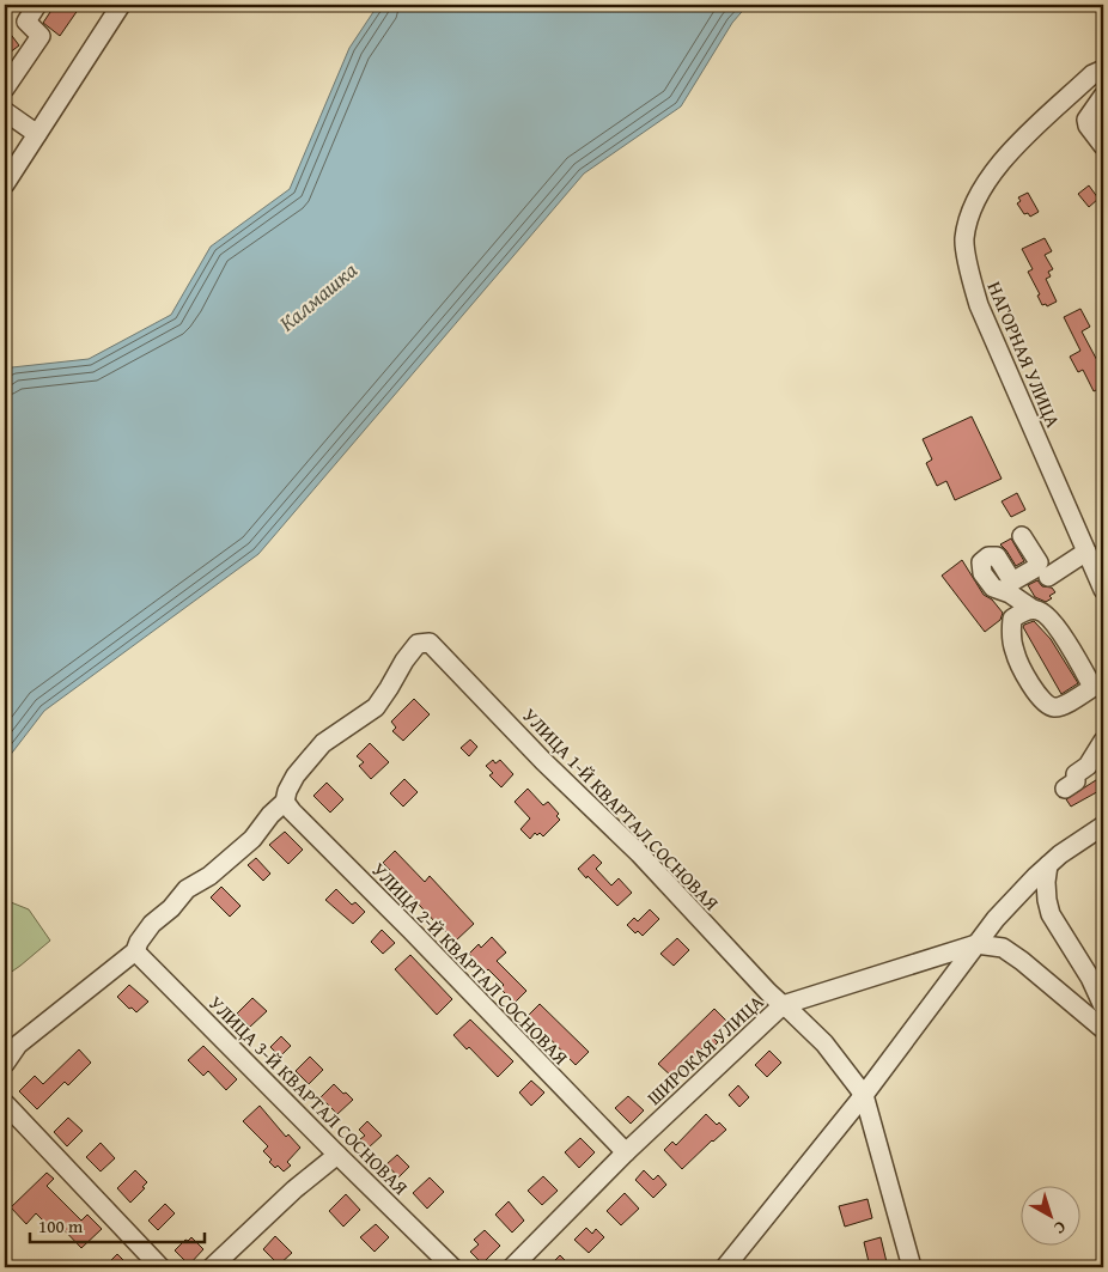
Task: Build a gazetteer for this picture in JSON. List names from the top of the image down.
{
  "streets": {
    "street": [
      "НАГОРНАЯ УЛИЦА",
      "УЛИЦА 1-Й КВАРТАЛ СОСНОВАЯ",
      "УЛИЦА 2-Й КВАРТАЛ СОСНОВАЯ",
      "ШИРОКАЯ УЛИЦА",
      "УЛИЦА 3-Й КВАРТАЛ СОСНОВАЯ"
    ]
  },
  "crossings": [
    ["УЛИЦА 1-Й КВАРТАЛ СОСНОВАЯ", "УЛИЦА 2-Й КВАРТАЛ СОСНОВАЯ"],
    ["УЛИЦА 1-Й КВАРТАЛ СОСНОВАЯ", "ШИРОКАЯ УЛИЦА"],
    ["УЛИЦА 2-Й КВАРТАЛ СОСНОВАЯ", "ШИРОКАЯ УЛИЦА"]
  ],
  "water": ["Калмашка"],
  "scale_bar": "100 m",
  "north": "bottom right"
}
